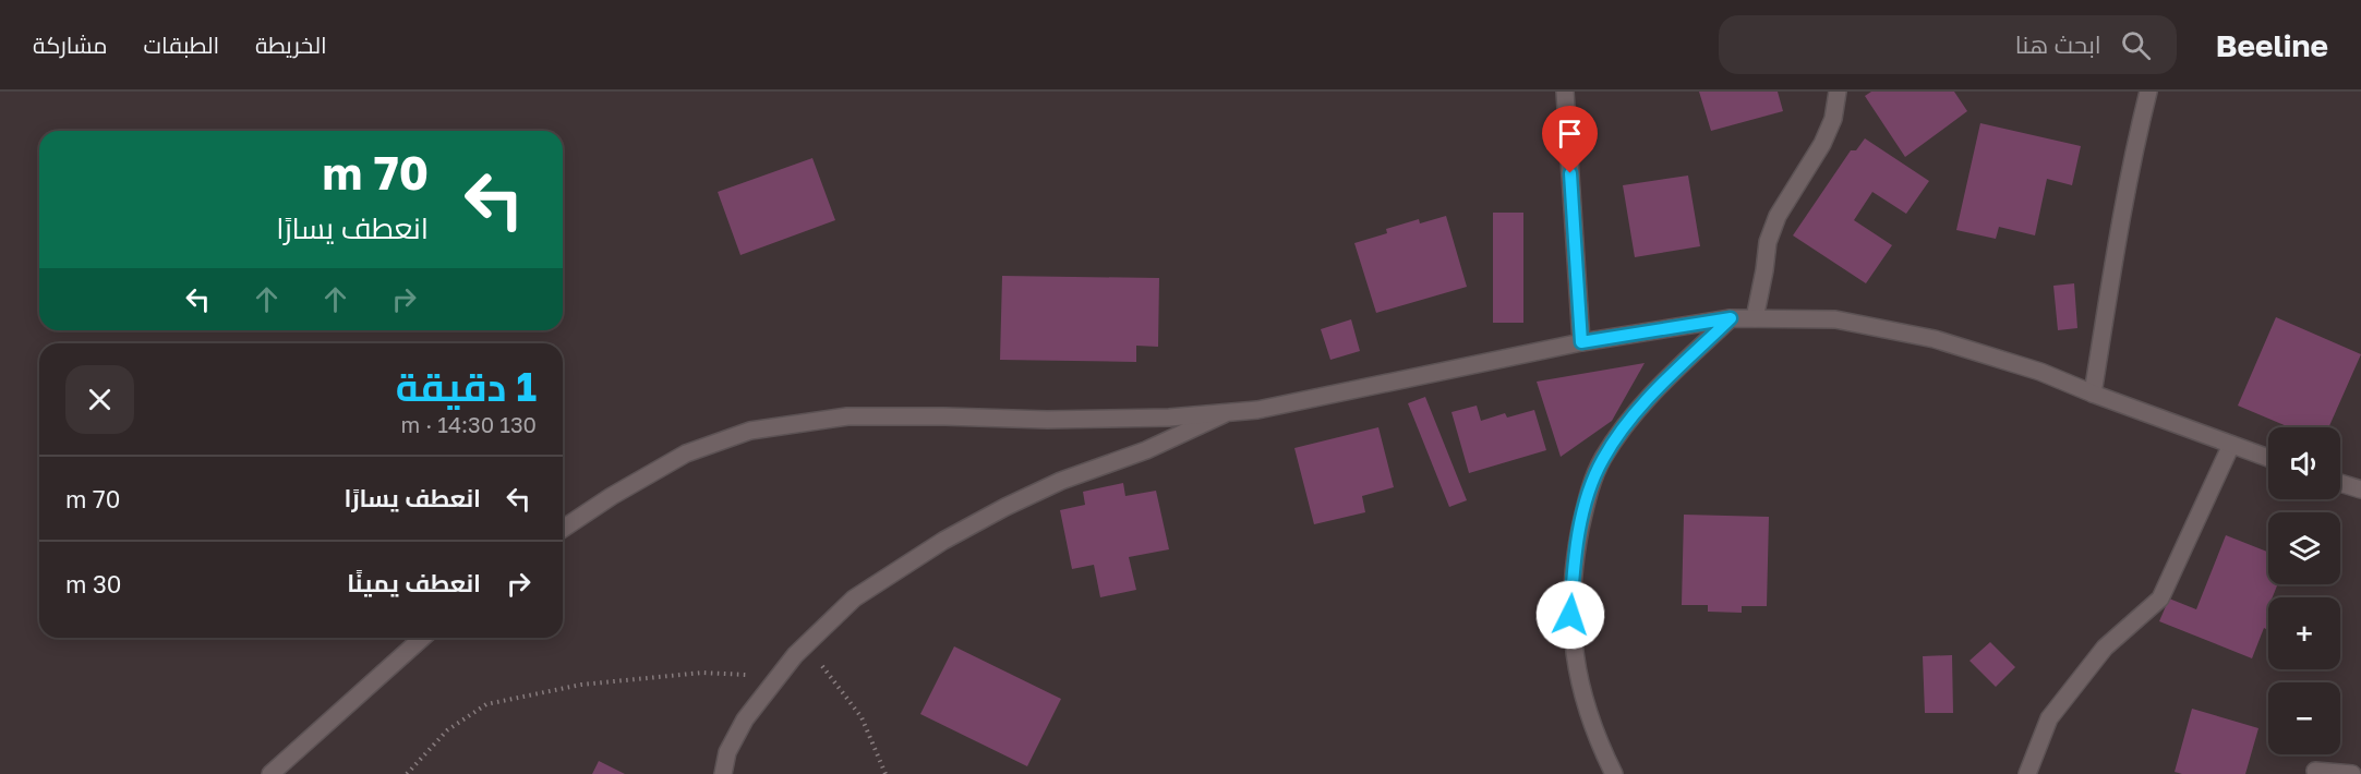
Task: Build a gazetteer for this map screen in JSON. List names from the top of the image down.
{
  "page": {
    "header": "Beeline",
    "search": "ابحث هنا",
    "nav": ["الخريطة", "الطبقات", "مشاركة"],
    "turn": ["70 m", "انعطف يسارًا"],
    "heading": ["1 دقيقة", "130 m · 14:30"],
    "map_buttons": ["+", "−"],
    "list": [
      {
        "name": "انعطف يسارًا",
        "value": "70 m"
      },
      {
        "name": "انعطف يمينًا",
        "value": "30 m"
      }
    ]
  }
}
